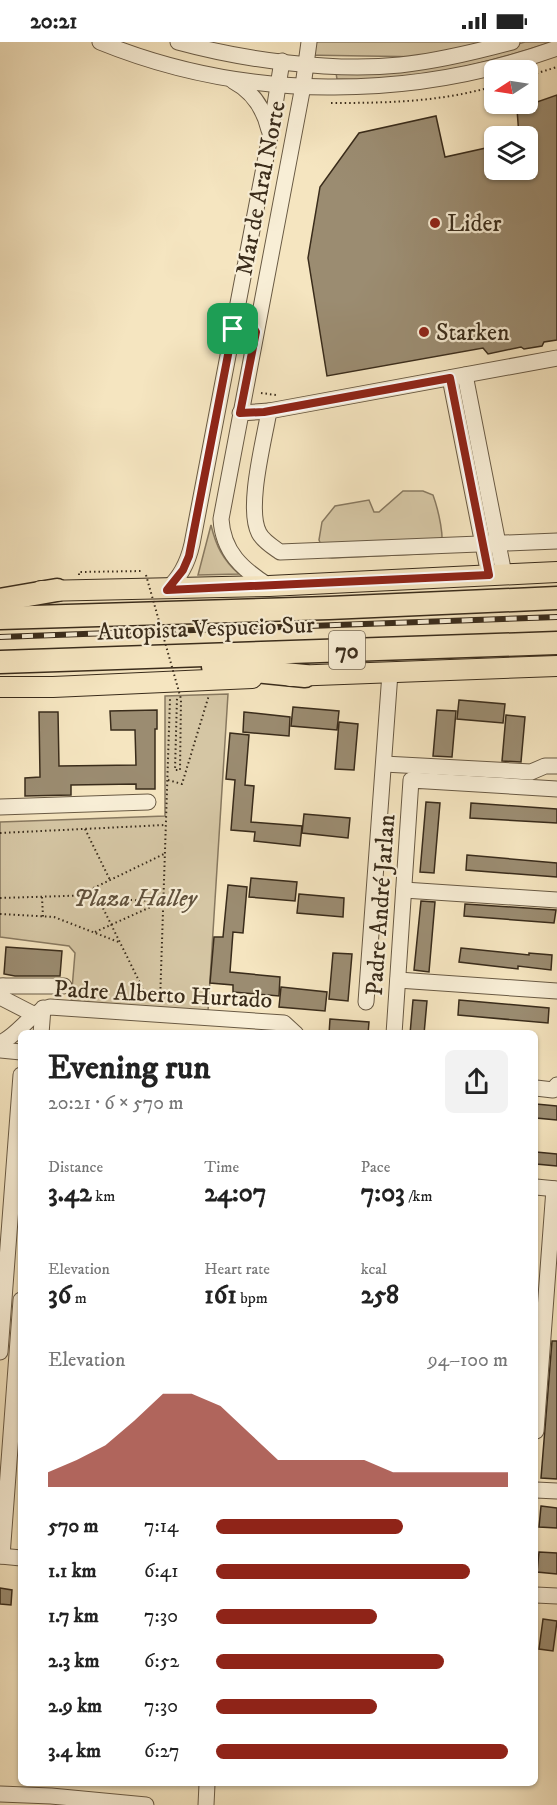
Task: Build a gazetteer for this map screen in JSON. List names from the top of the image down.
{
  "streets": {
    "highway": ["Autopista Vespucio Sur", "70"],
    "street": ["Mar de Aral Norte", "Padre André Jarlan", "Padre Alberto Hurtado"]
  },
  "parks": ["Plaza Halley"],
  "places": ["Lider", "Starken"],
  "north": "left",
  "page": {
    "status": "20:21",
    "heading": ["Evening run", "20:21 · 6 × 570 m"],
    "stats": [
      ["Distance", "3.42 km"],
      ["Time", "24:07"],
      ["Pace", "7:03 /km"],
      ["Elevation", "36 m"],
      ["Heart rate", "161 bpm"],
      ["kcal", "258"]
    ],
    "chart": ["Elevation", "94–100 m"],
    "list": [
      {
        "name": "570 m",
        "note": "7:14"
      },
      {
        "name": "1.1 km",
        "note": "6:41"
      },
      {
        "name": "1.7 km",
        "note": "7:30"
      },
      {
        "name": "2.3 km",
        "note": "6:52"
      },
      {
        "name": "2.9 km",
        "note": "7:30"
      },
      {
        "name": "3.4 km",
        "note": "6:27"
      }
    ]
  }
}
